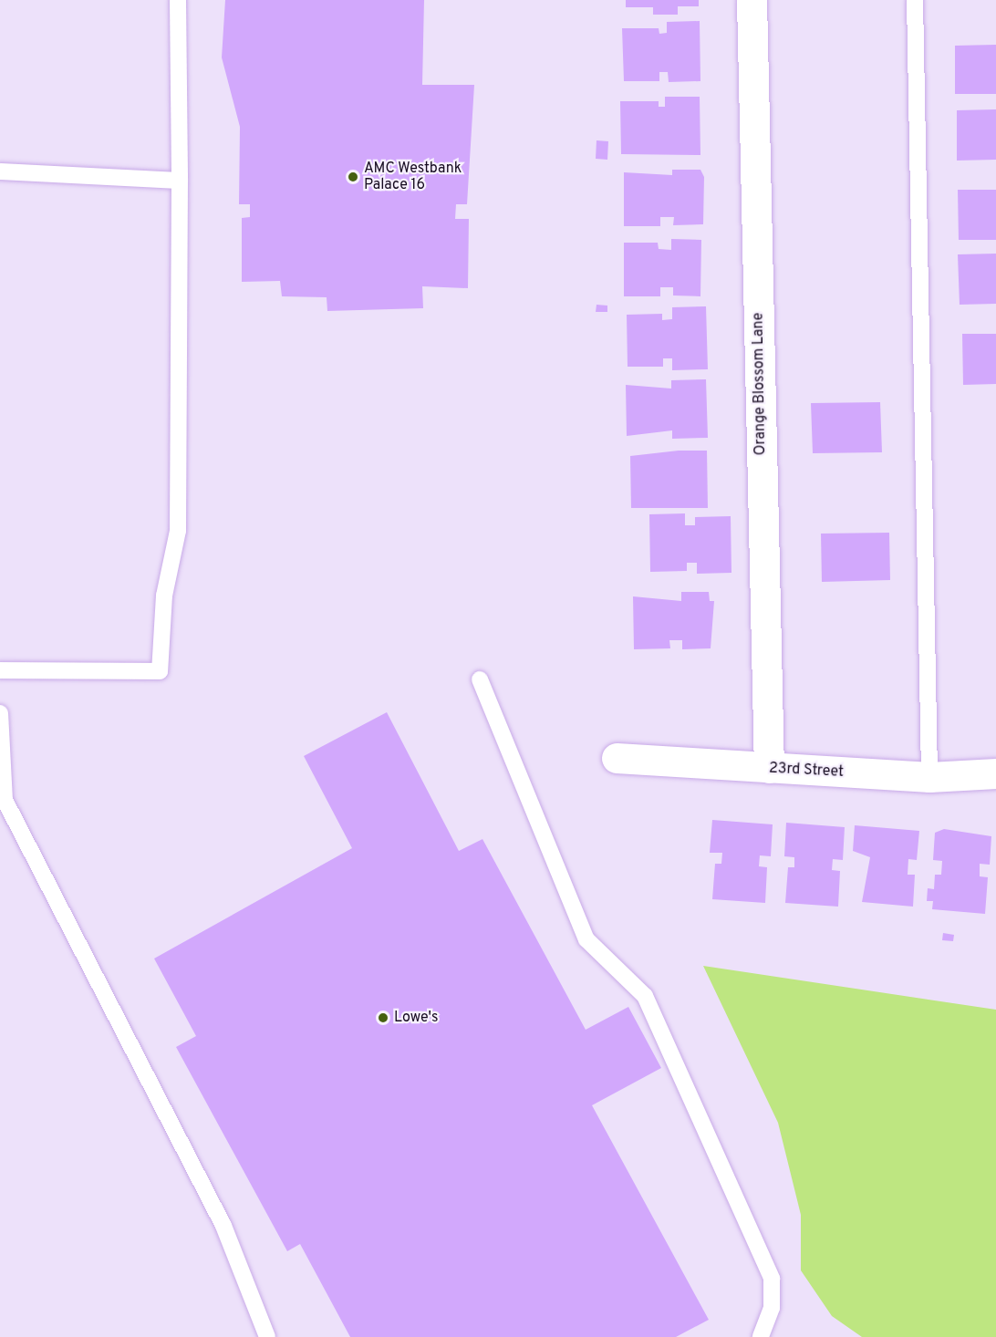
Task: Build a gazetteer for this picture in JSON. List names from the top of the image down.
{
  "streets": {
    "street": ["Orange Blossom Lane", "23rd Street"]
  },
  "crossings": [
    ["Orange Blossom Lane", "23rd Street"]
  ],
  "places": ["AMC Westbank Palace 16", "Lowe's"]
}
